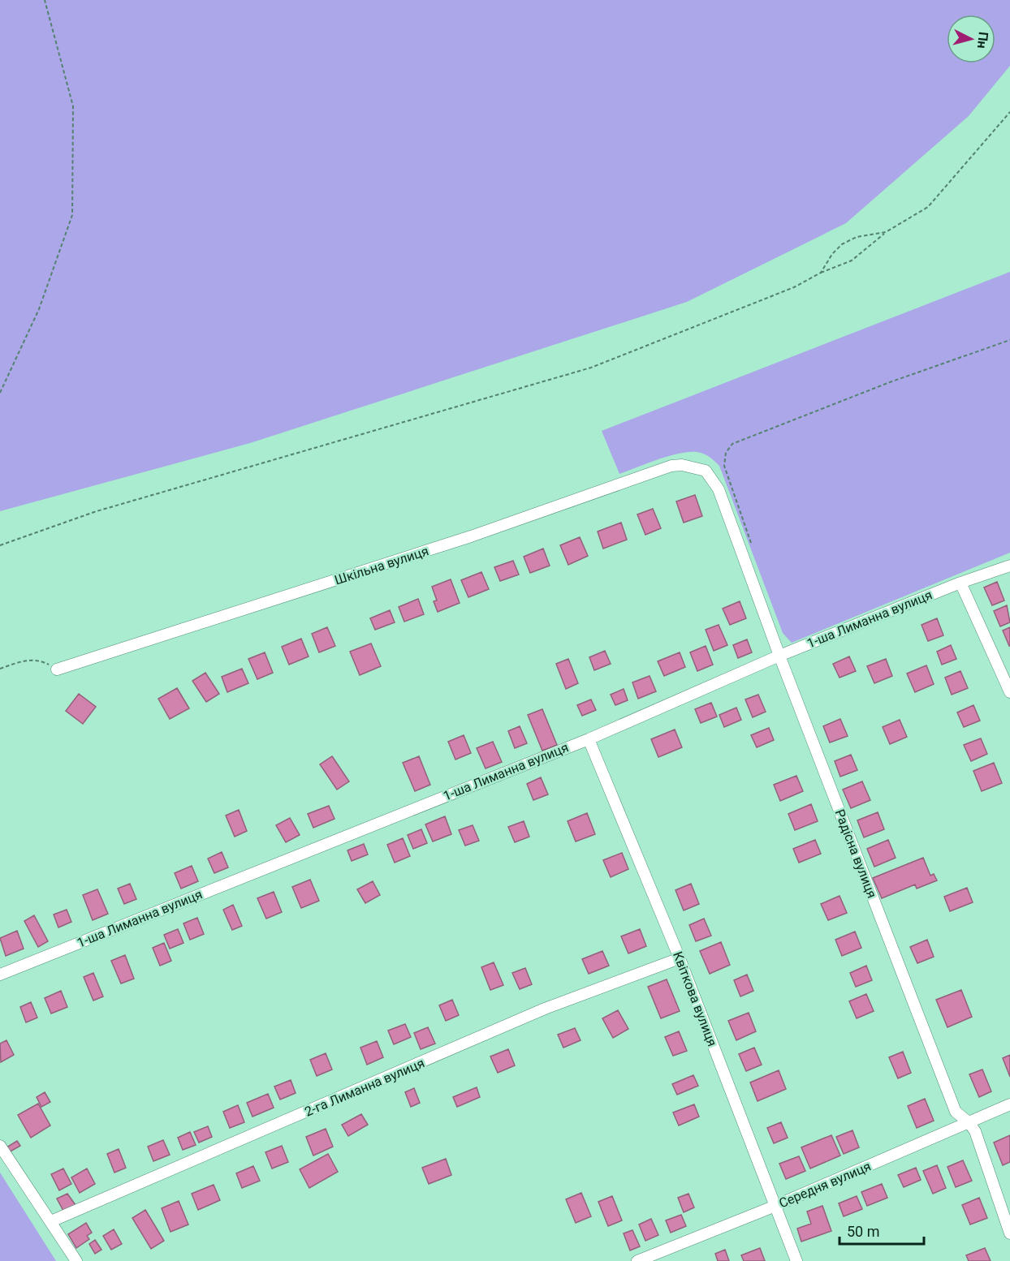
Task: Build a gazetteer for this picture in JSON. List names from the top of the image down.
{
  "streets": {
    "street": [
      "Шкільна вулиця",
      "1-ша Лиманна вулиця",
      "Радісна вулиця",
      "Квіткова вулиця",
      "2-га Лиманна вулиця",
      "Середня вулиця"
    ]
  },
  "crossings": [
    ["Шкільна вулиця", "Радісна вулиця"],
    ["1-ша Лиманна вулиця", "Радісна вулиця"],
    ["1-ша Лиманна вулиця", "Квіткова вулиця"],
    ["Радісна вулиця", "Середня вулиця"],
    ["Квіткова вулиця", "2-га Лиманна вулиця"],
    ["Квіткова вулиця", "Середня вулиця"]
  ],
  "scale_bar": "50 m",
  "north": "right"
}
